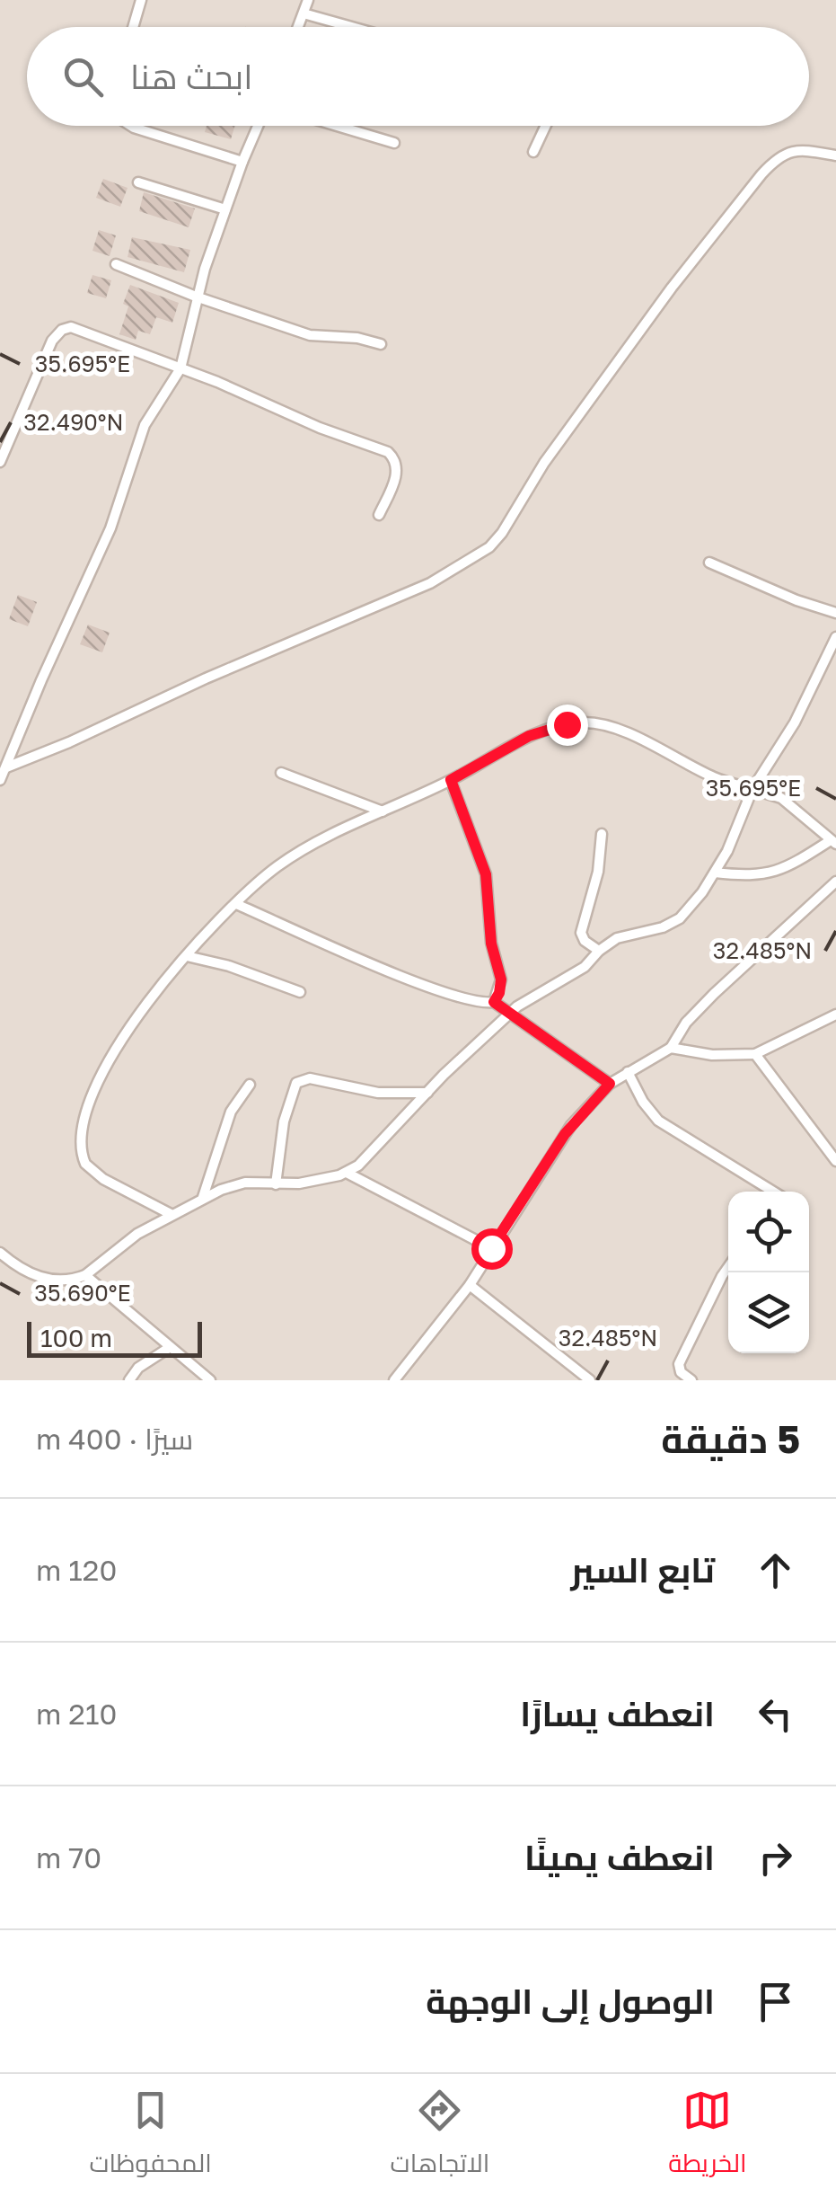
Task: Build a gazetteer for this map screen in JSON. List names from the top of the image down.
{
  "scale_bar": "100 m",
  "page": {
    "search": "ابحث هنا",
    "scale": "100 m",
    "heading": ["5 دقيقة", "سيرًا · 400 m"],
    "list": [
      ["تابع السير", "120 m"],
      ["انعطف يسارًا", "210 m"],
      ["انعطف يمينًا", "70 m"],
      "الوصول إلى الوجهة"
    ],
    "nav": ["الخريطة", "الاتجاهات", "المحفوظات"]
  },
  "coordinates": [
    "35.695°E",
    "32.490°N",
    "32.485°N",
    "35.690°E"
  ]
}
